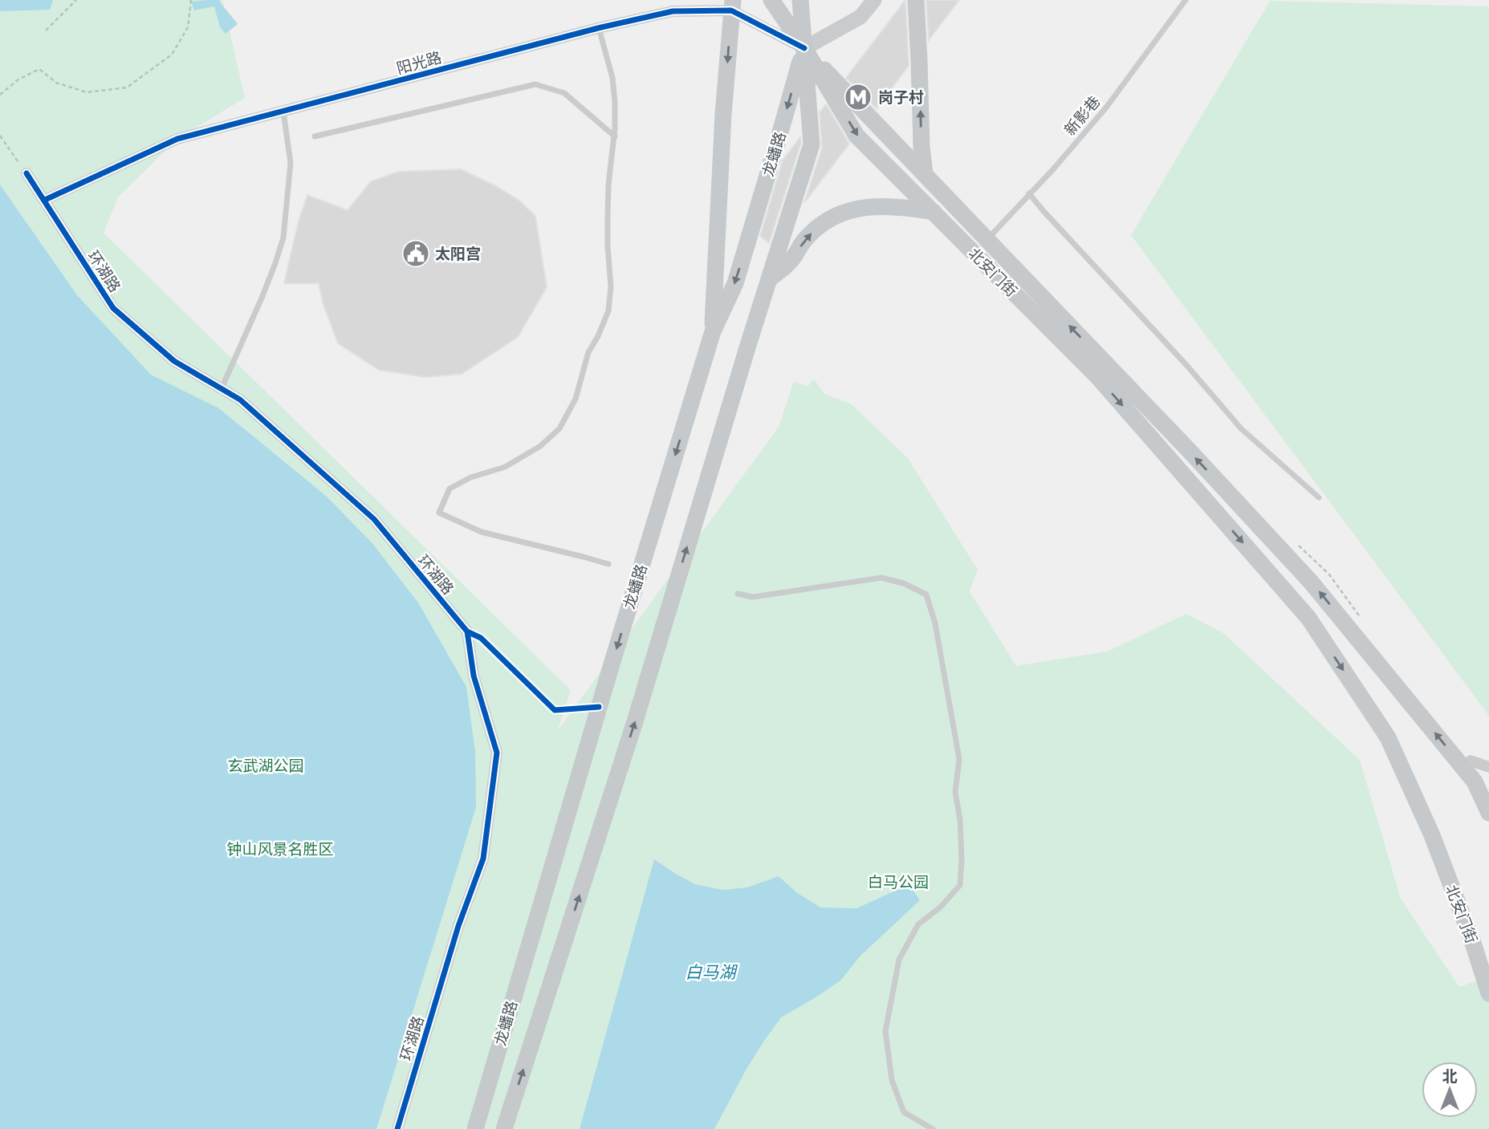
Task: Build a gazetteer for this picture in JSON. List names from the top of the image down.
{
  "streets": {
    "main road": ["龙蟠路", "北安门街"],
    "street": ["阳光路", "环湖路"],
    "lane": ["新影巷"]
  },
  "crossings": [
    ["阳光路", "龙蟠路"],
    ["阳光路", "环湖路"],
    ["阳光路", "北安门街"],
    ["龙蟠路", "北安门街"]
  ],
  "water": ["白马湖"],
  "parks": ["玄武湖公园", "钟山风景名胜区", "白马公园"],
  "places": {
    "metro station": ["岗子村"],
    "public building": ["太阳宫"]
  },
  "north": "top"
}
